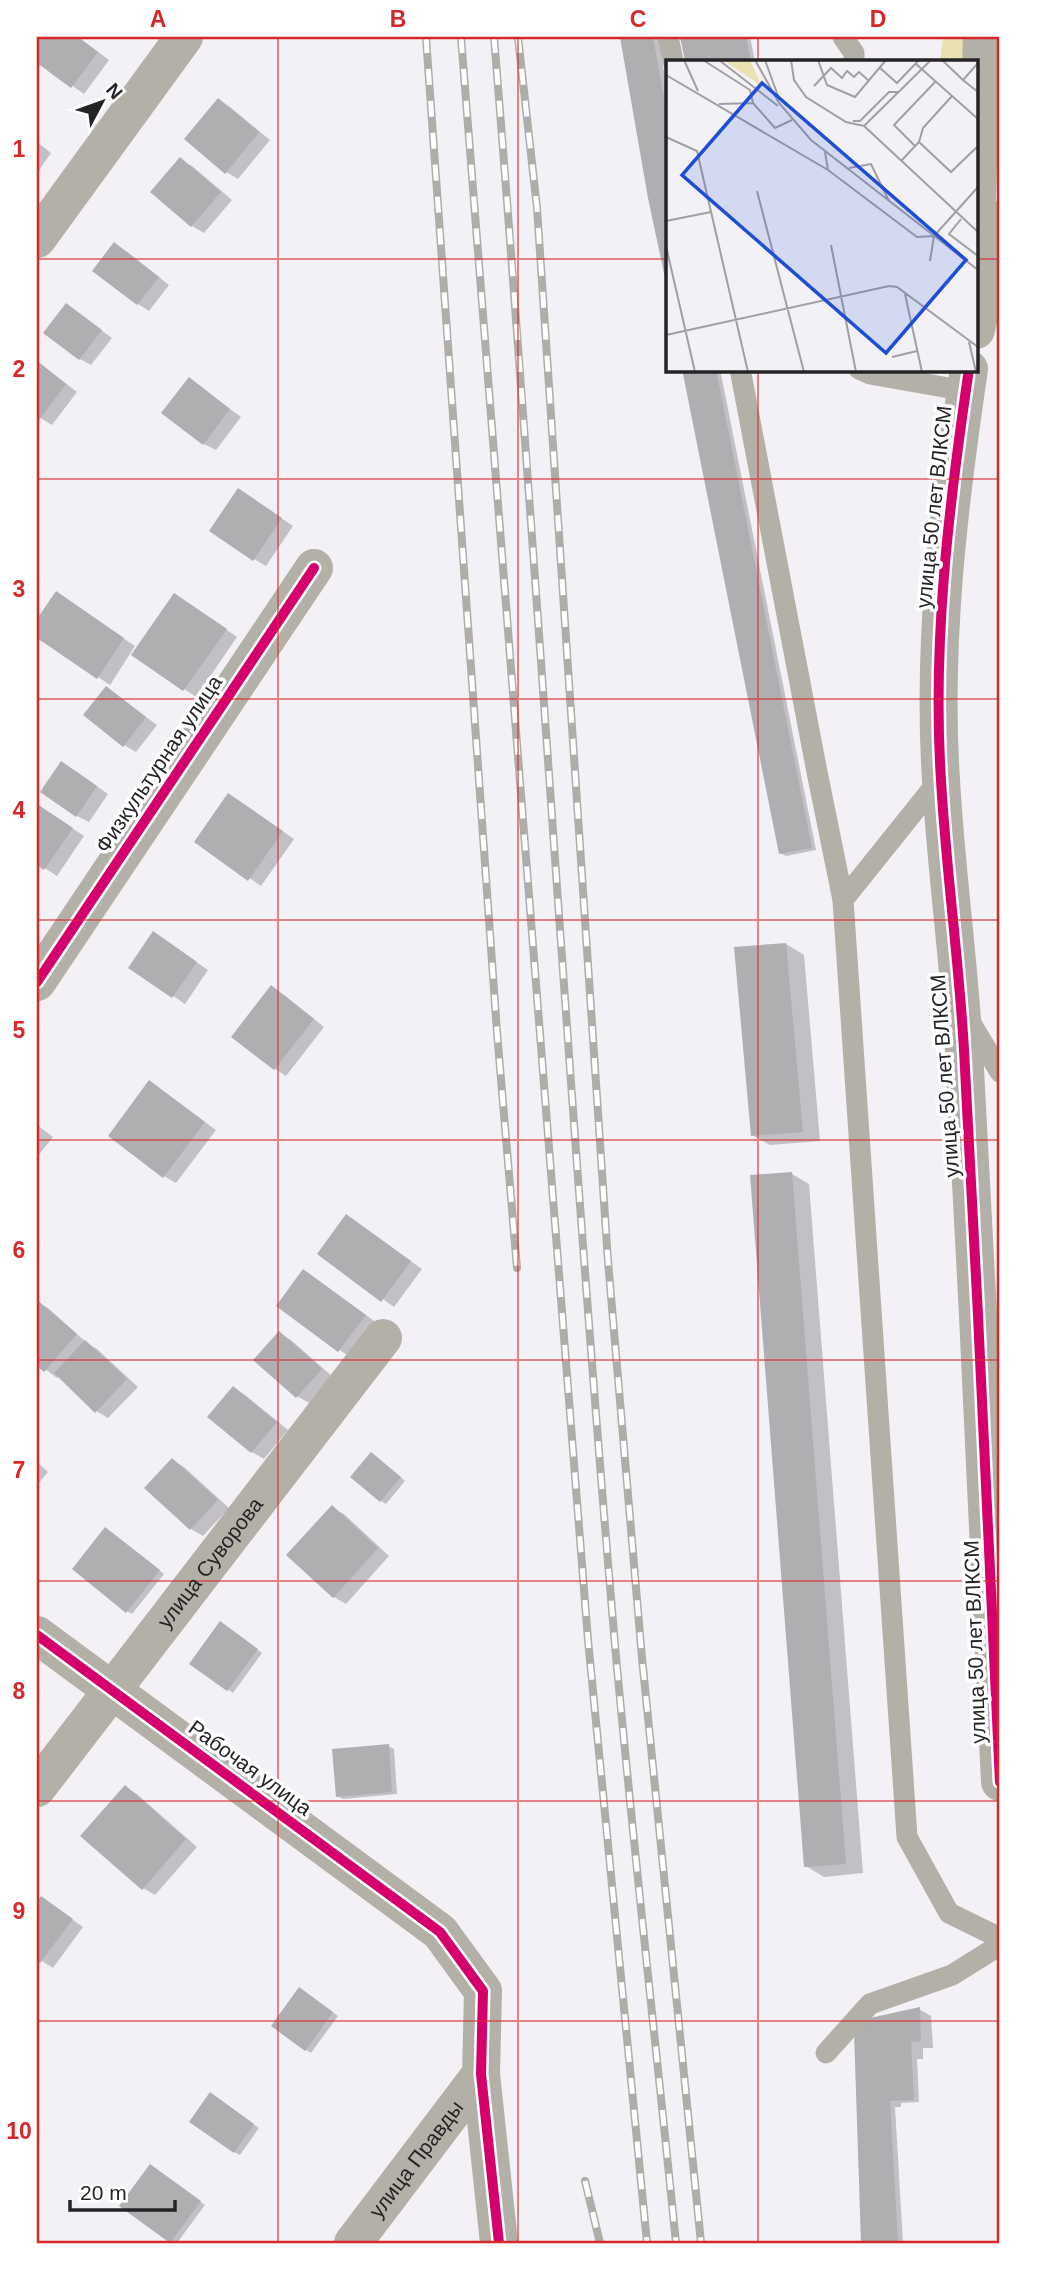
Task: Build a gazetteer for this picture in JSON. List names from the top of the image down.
{
  "streets": {
    "street": [
      "улица 50 лет ВЛКСМ",
      "Физкультурная улица",
      "улица Суворова",
      "Рабочая улица",
      "улица Правды"
    ]
  },
  "crossings": [
    ["улица Суворова", "Рабочая улица"],
    ["Рабочая улица", "улица Правды"]
  ],
  "scale_bar": "20 m",
  "north": "top right",
  "grid": {
    "columns": [
      "A",
      "B",
      "C",
      "D"
    ],
    "rows": [
      "1",
      "2",
      "3",
      "4",
      "5",
      "6",
      "7",
      "8",
      "9",
      "10"
    ]
  }
}
